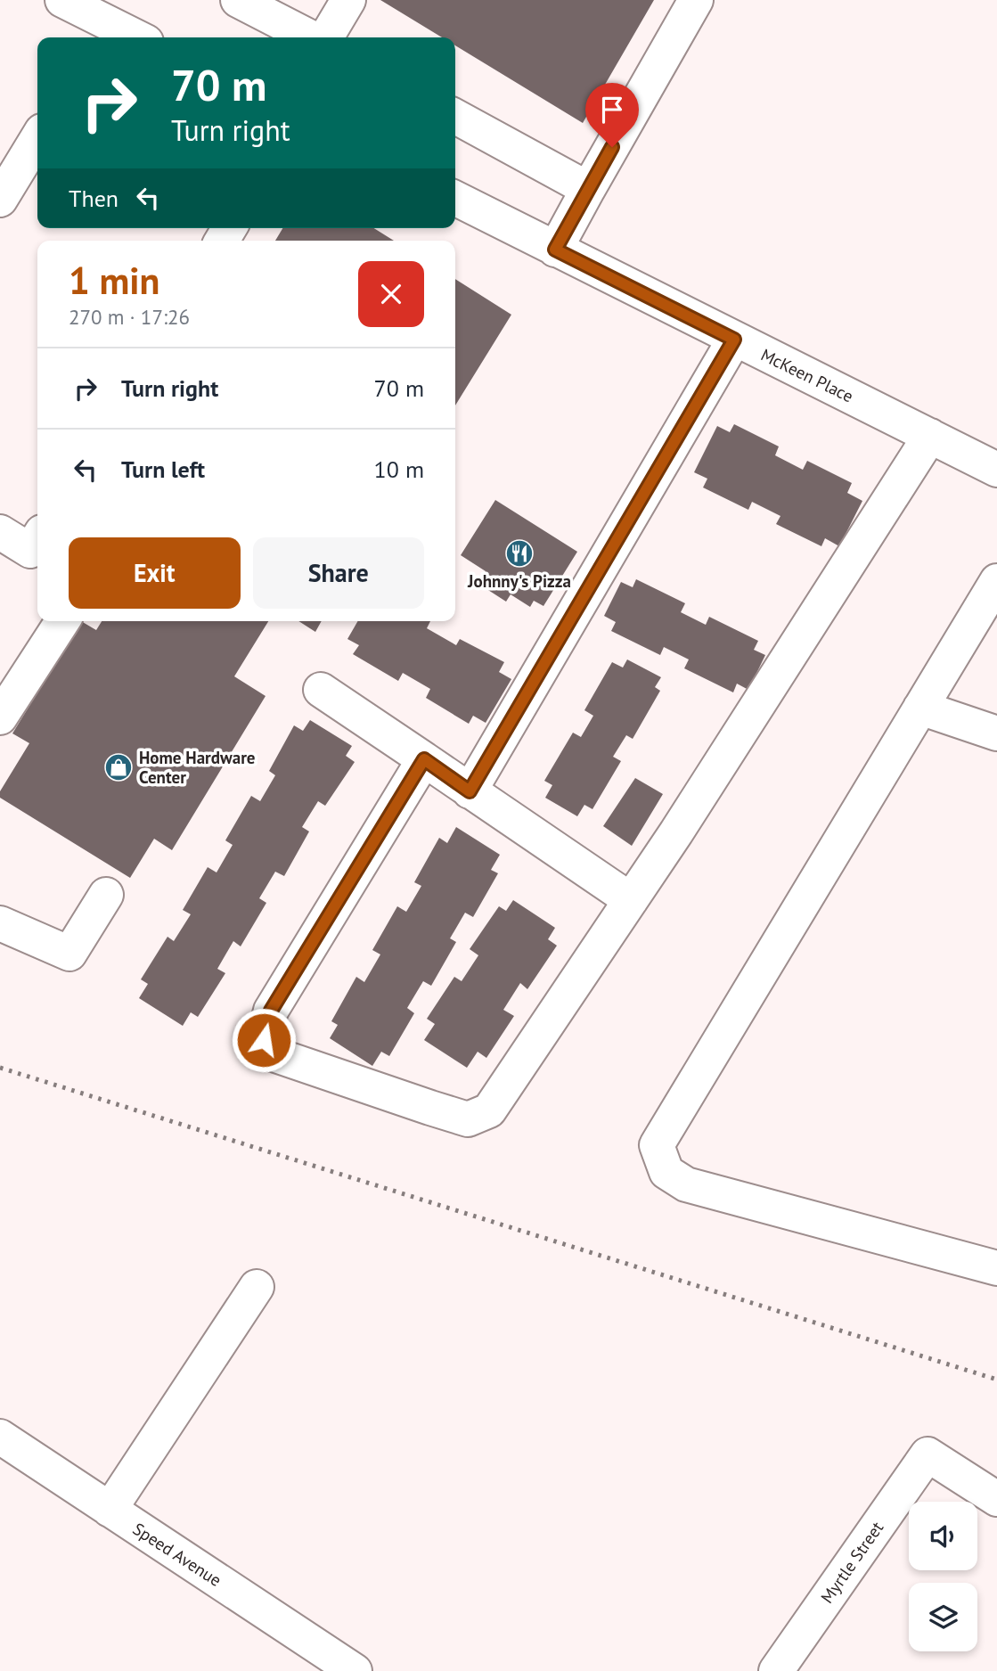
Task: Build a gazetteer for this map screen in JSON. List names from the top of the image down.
{
  "streets": {
    "street": ["McKeen Place", "Speed Avenue", "Myrtle Street"]
  },
  "places": {
    "restaurant": ["Johnny's Pizza"],
    "shop": ["Home Hardware Center"]
  },
  "page": {
    "turn": ["70 m", "Turn right"],
    "then": "Then",
    "heading": ["1 min", "270 m · 17:26"],
    "list": [
      {
        "name": "Turn right",
        "value": "70 m"
      },
      {
        "name": "Turn left",
        "value": "10 m"
      }
    ],
    "buttons": ["Exit", "Share"]
  }
}
